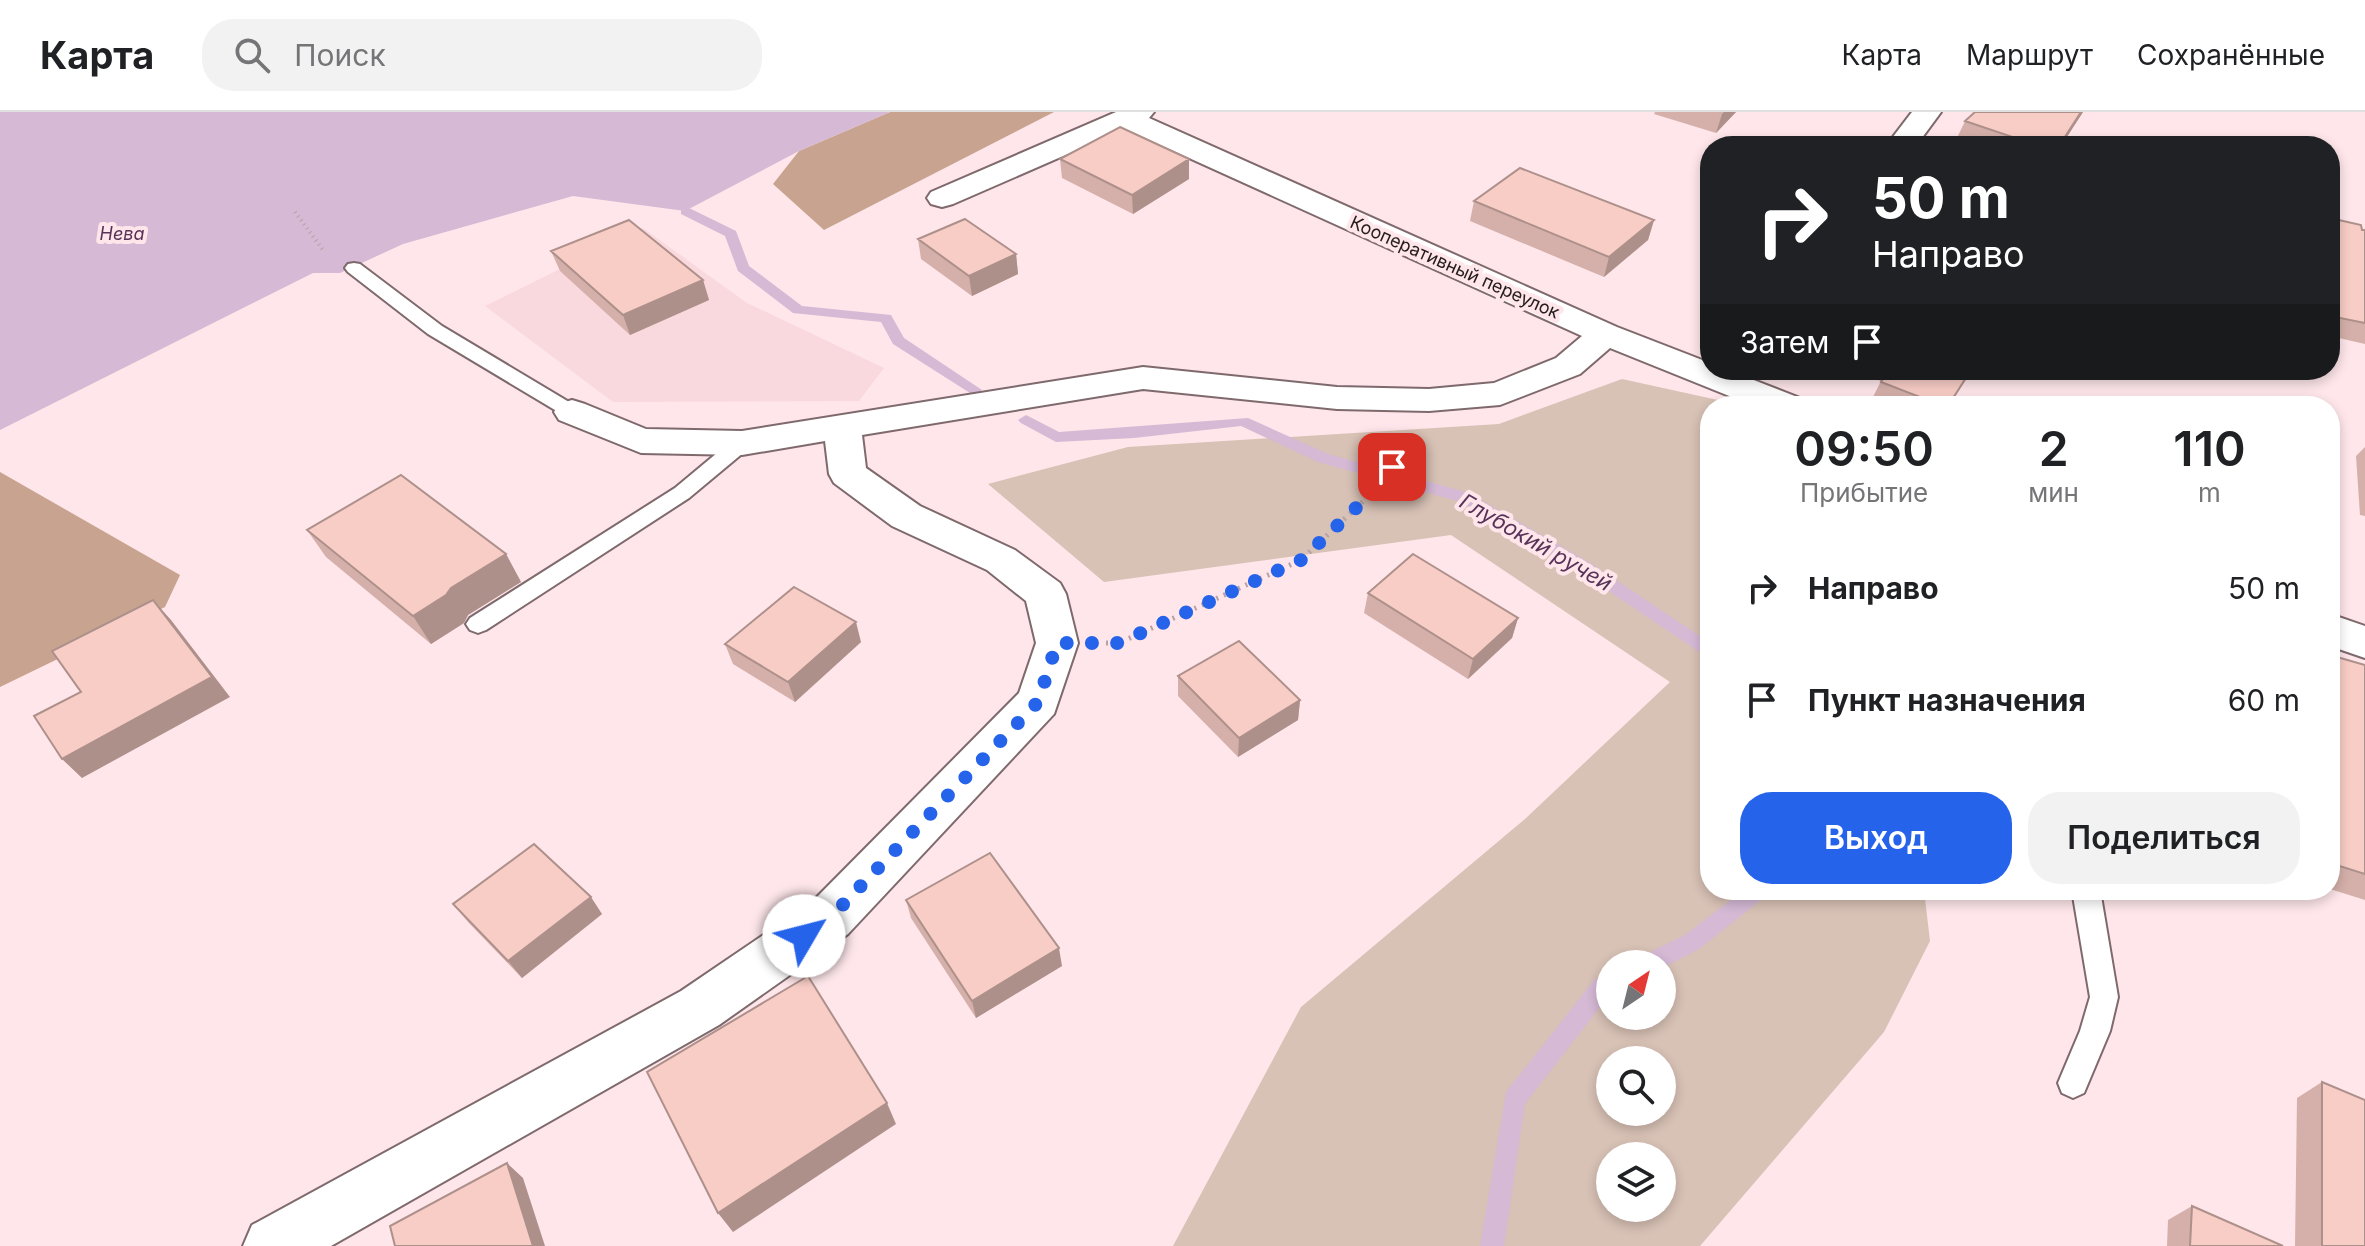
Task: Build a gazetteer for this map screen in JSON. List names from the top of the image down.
{
  "streets": {
    "street": ["Кооперативный переулок"]
  },
  "water": ["Нева", "Глубокий ручей"],
  "north": "top right",
  "page": {
    "header": "Карта",
    "search": "Поиск",
    "nav": ["Карта", "Маршрут", "Сохранённые"],
    "turn": ["50 m", "Направо"],
    "then": "Затем",
    "eta": [
      "09:50",
      "Прибытие",
      "2",
      "мин",
      "110",
      "m"
    ],
    "list": [
      {
        "name": "Направо",
        "value": "50 m"
      },
      {
        "name": "Пункт назначения",
        "value": "60 m"
      }
    ],
    "buttons": ["Выход", "Поделиться"]
  }
}
